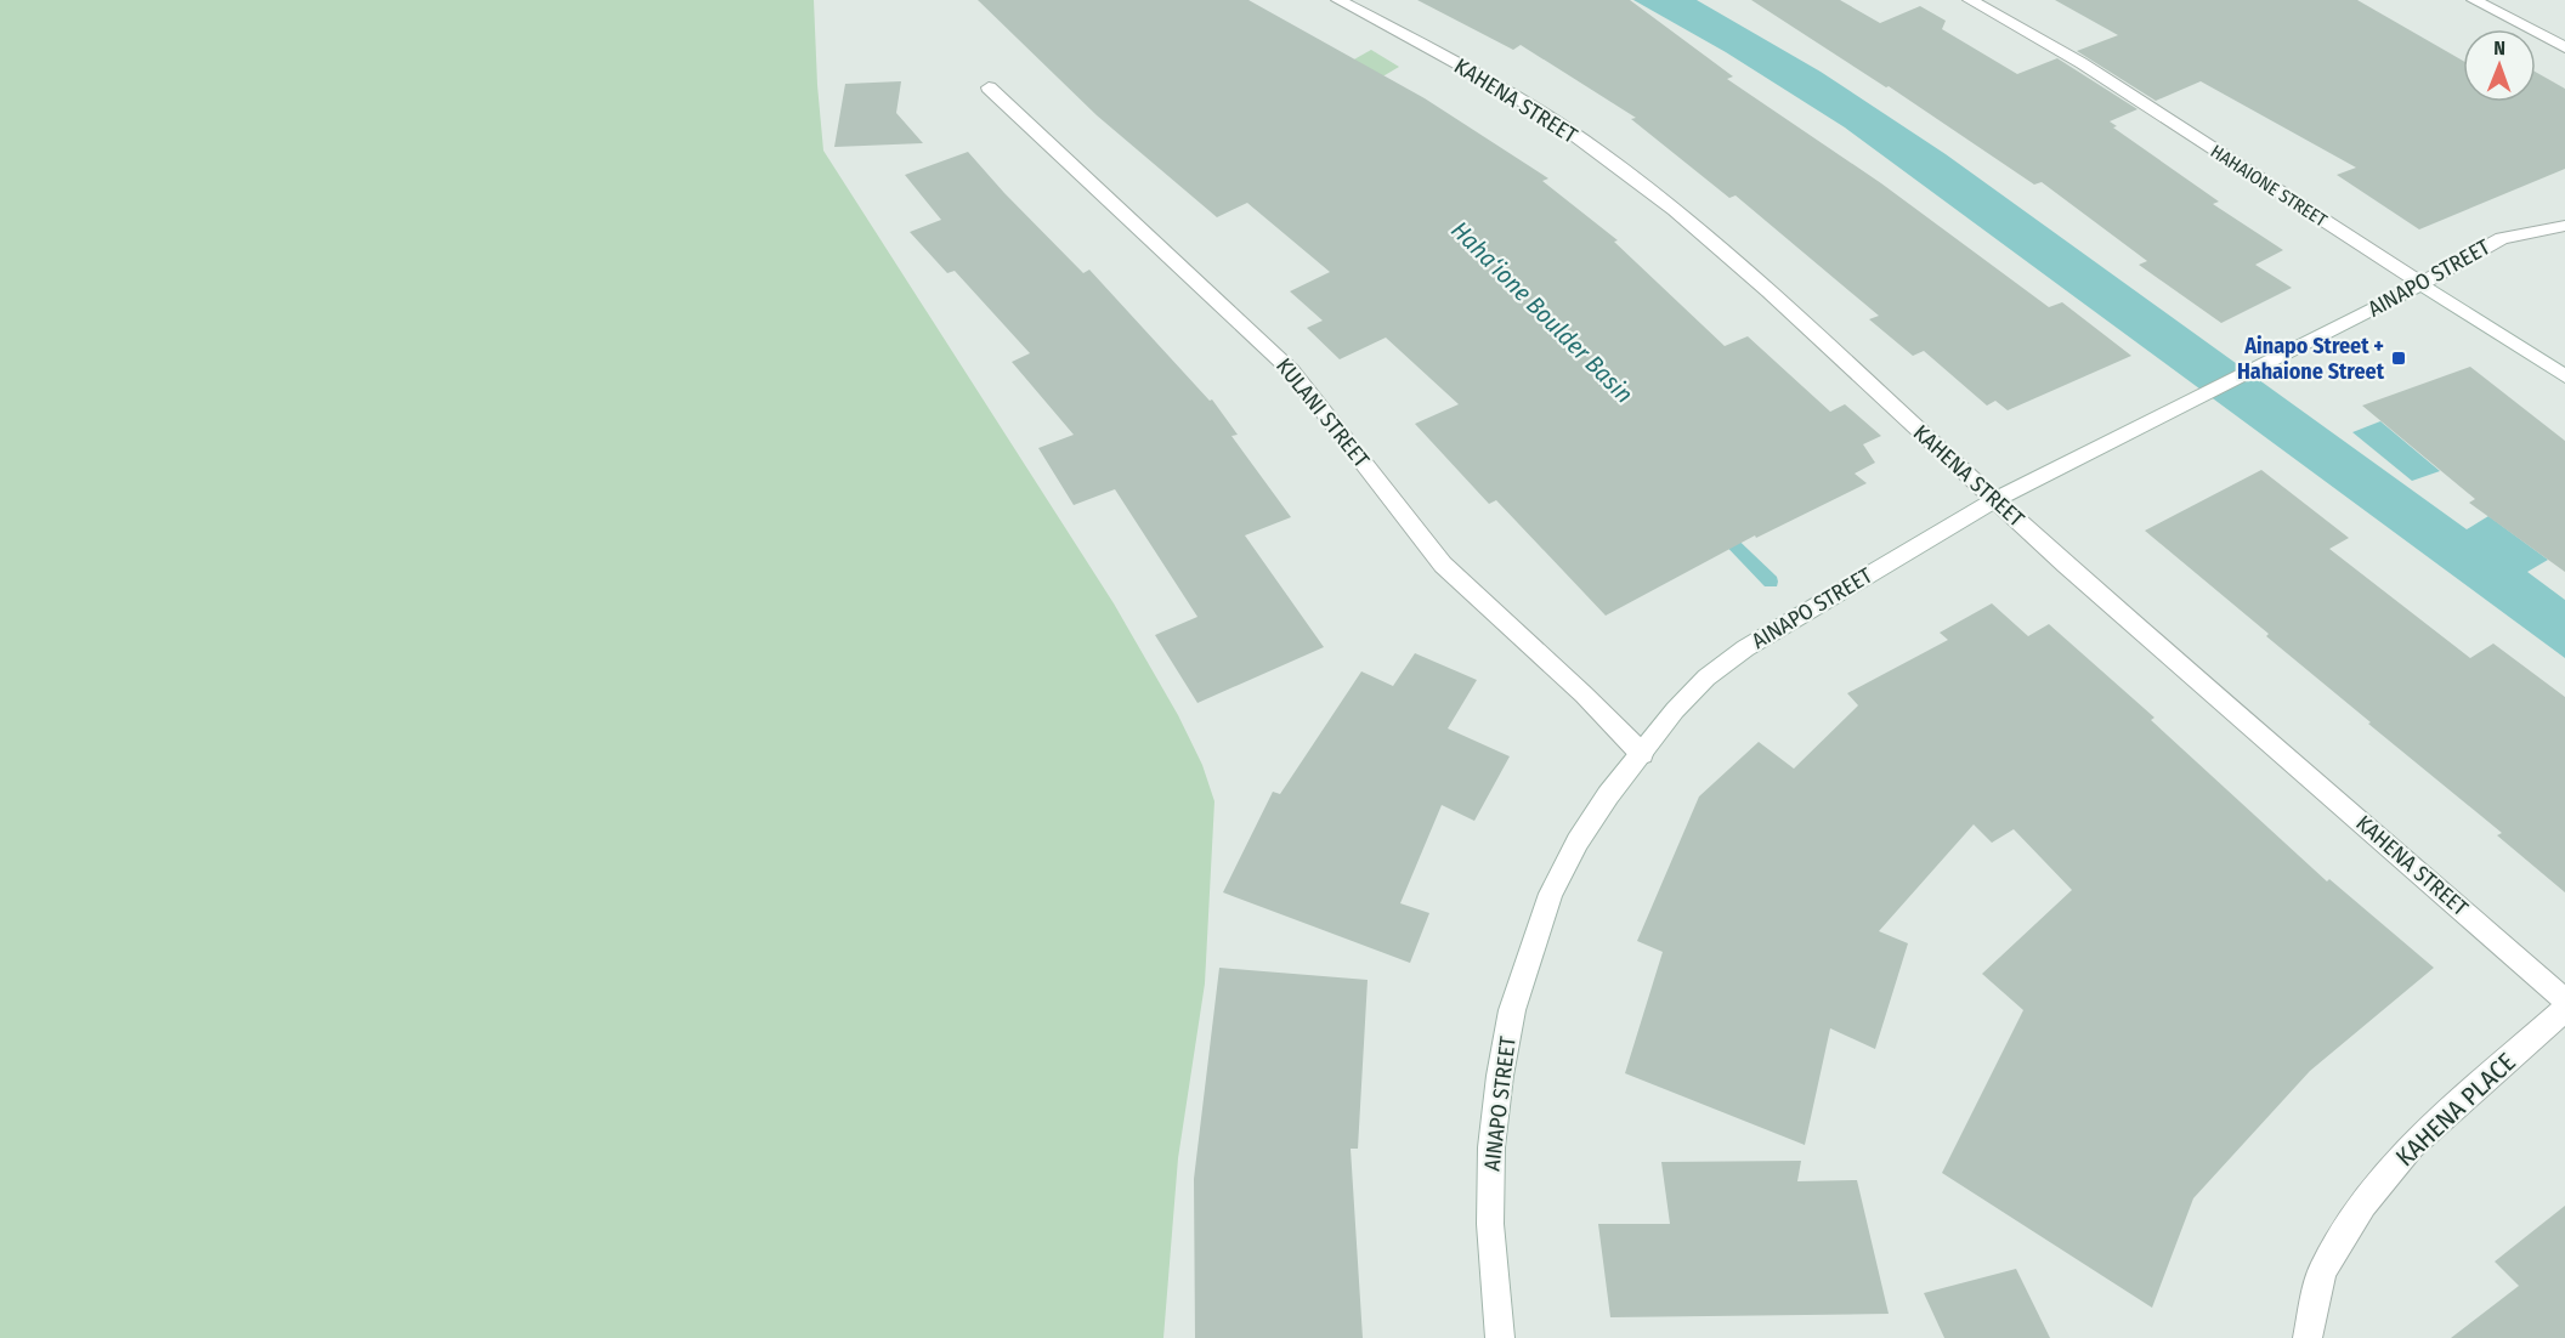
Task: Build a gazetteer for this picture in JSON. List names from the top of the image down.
{
  "streets": {
    "street": [
      "KAHENA STREET",
      "HAHAIONE STREET",
      "AINAPO STREET",
      "KULANI STREET",
      "KAHENA PLACE"
    ]
  },
  "crossings": [
    ["KAHENA STREET", "AINAPO STREET"],
    ["HAHAIONE STREET", "AINAPO STREET"],
    ["AINAPO STREET", "KULANI STREET"]
  ],
  "water": ["Haha‘ione Boulder Basin"],
  "places": {
    "transit": ["Ainapo Street + Hahaione Street"]
  },
  "north": "top"
}
